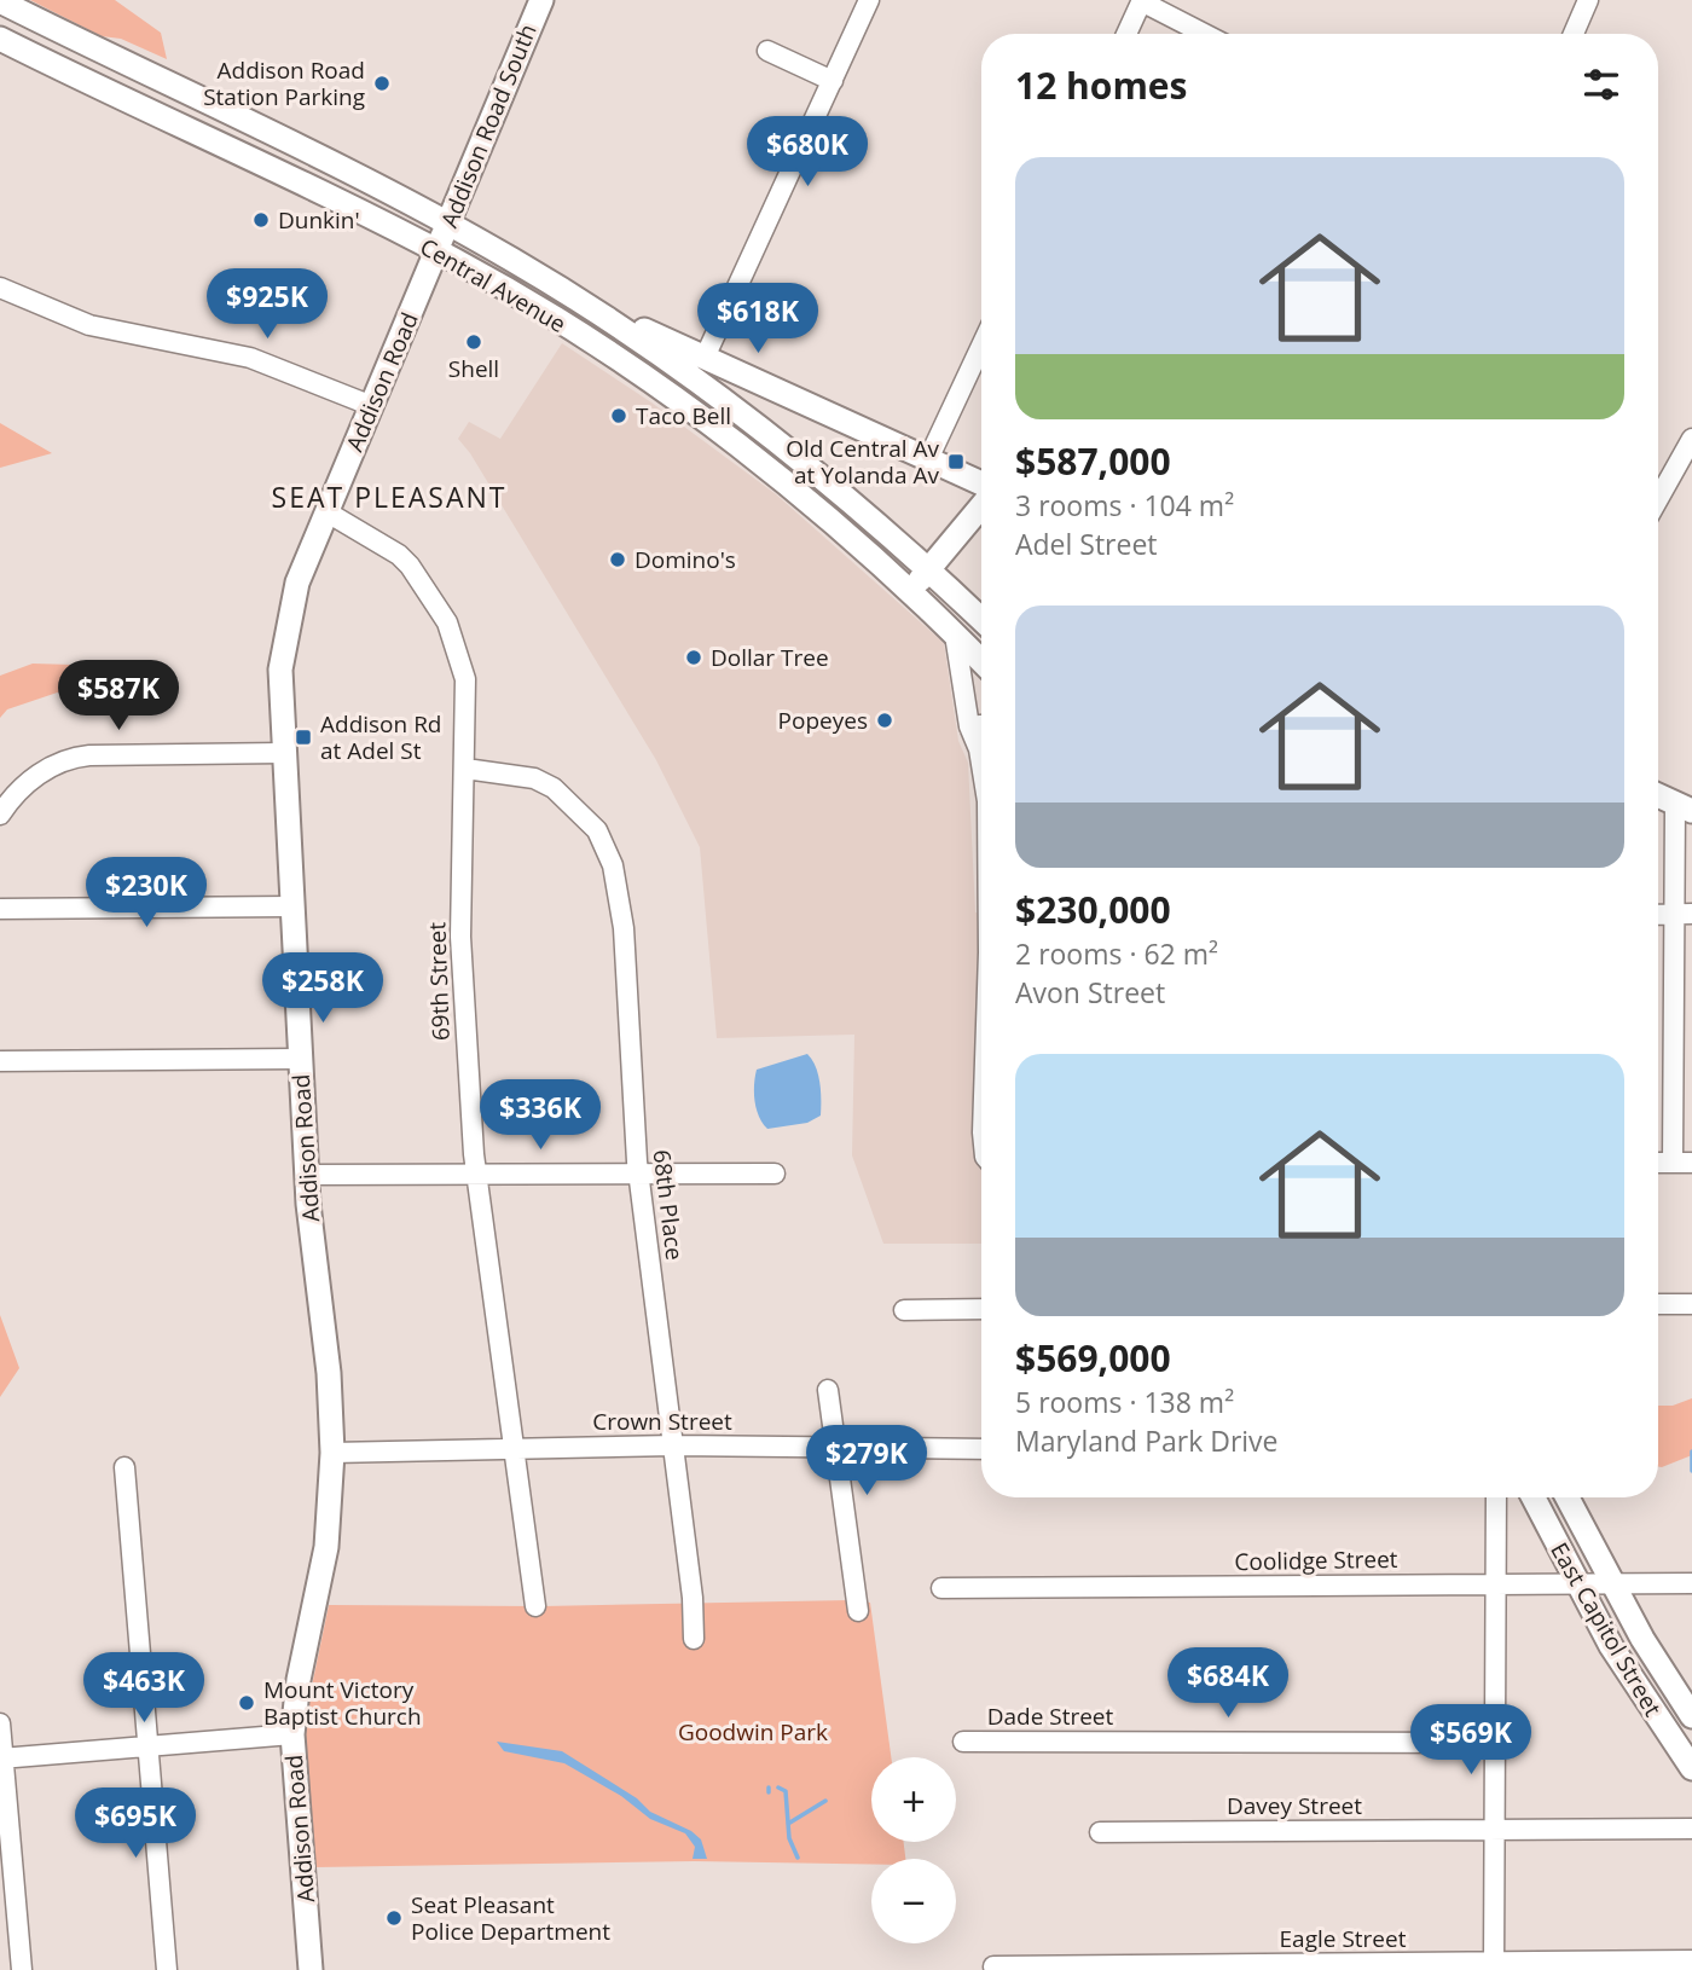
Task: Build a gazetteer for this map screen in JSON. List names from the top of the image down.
{
  "streets": {
    "main road": [
      "Addison Road South",
      "Central Avenue",
      "Addison Road",
      "East Capitol Street"
    ],
    "street": [
      "69th Street",
      "68th Place",
      "Crown Street",
      "Coolidge Street",
      "Dade Street",
      "Davey Street",
      "Eagle Street"
    ]
  },
  "crossings": [
    ["Addison Road South", "Central Avenue"],
    ["Addison Road South", "Addison Road"],
    ["Central Avenue", "Addison Road"],
    ["Addison Road", "69th Street"],
    ["Addison Road", "Crown Street"],
    ["69th Street", "68th Place"],
    ["69th Street", "Crown Street"],
    ["68th Place", "Crown Street"],
    ["Coolidge Street", "East Capitol Street"]
  ],
  "districts": ["SEAT PLEASANT"],
  "parks": ["Goodwin Park"],
  "places": {
    "other": [
      "Addison Road Station Parking",
      "Dunkin'",
      "Shell",
      "Taco Bell",
      "Domino's",
      "Dollar Tree",
      "Popeyes",
      "Mount Victory Baptist Church",
      "Seat Pleasant Police Department"
    ],
    "transit": ["Old Central Av at Yolanda Av", "Addison Rd at Adel St"]
  },
  "page": {
    "heading": "12 homes",
    "price": [
      "$680K",
      "$925K",
      "$618K",
      "$587K",
      "$230K",
      "$258K",
      "$336K",
      "$279K",
      "$684K",
      "$463K",
      "$569K",
      "$695K"
    ],
    "list": [
      {
        "name": "$587,000",
        "note": "3 rooms · 104 m² · Adel Street"
      },
      {
        "name": "$230,000",
        "note": "2 rooms · 62 m² · Avon Street"
      },
      {
        "name": "$569,000",
        "note": "5 rooms · 138 m² · Maryland Park Drive"
      }
    ],
    "map_buttons": ["+", "−"]
  }
}
